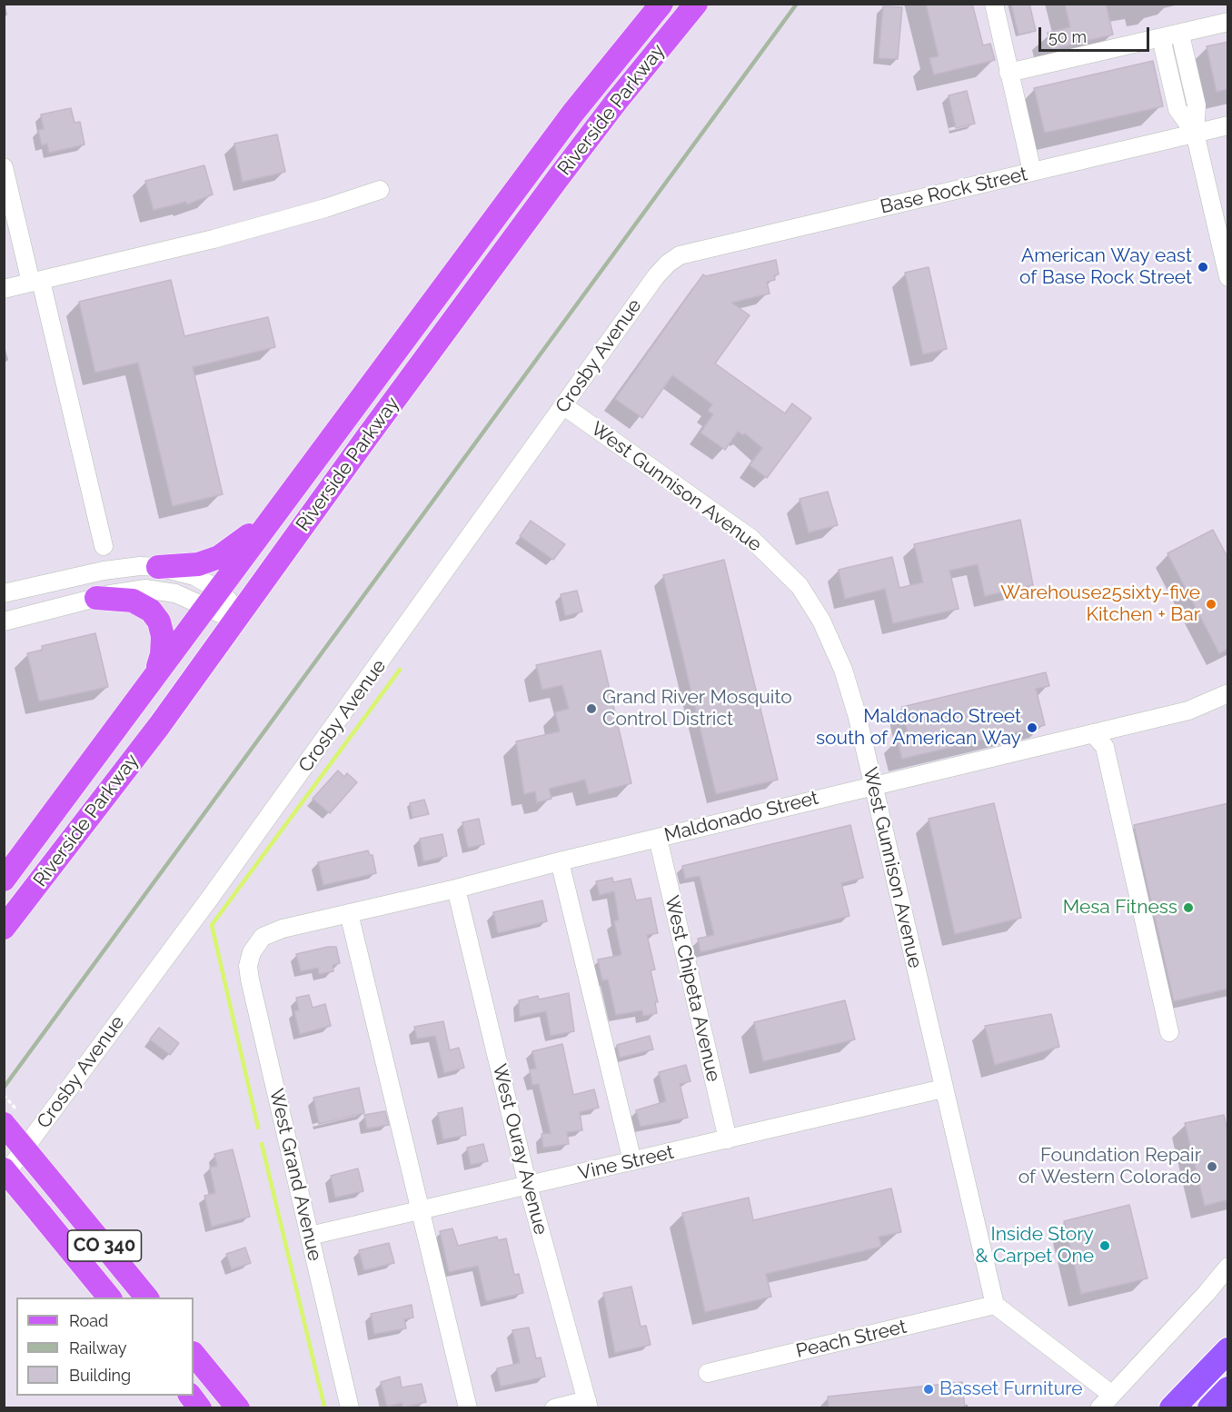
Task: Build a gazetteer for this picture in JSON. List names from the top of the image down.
{
  "streets": {
    "main road": ["Riverside Parkway", "CO 340"],
    "street": [
      "Base Rock Street",
      "Crosby Avenue",
      "West Gunnison Avenue",
      "Maldonado Street",
      "West Chipeta Avenue",
      "West Ouray Avenue",
      "Vine Street",
      "West Grand Avenue",
      "Peach Street"
    ]
  },
  "crossings": [
    ["Base Rock Street", "Crosby Avenue"],
    ["Crosby Avenue", "West Gunnison Avenue"],
    ["West Gunnison Avenue", "Maldonado Street"],
    ["West Gunnison Avenue", "Vine Street"],
    ["West Gunnison Avenue", "Peach Street"],
    ["Maldonado Street", "West Chipeta Avenue"],
    ["Maldonado Street", "West Ouray Avenue"],
    ["Maldonado Street", "West Grand Avenue"],
    ["West Chipeta Avenue", "Vine Street"],
    ["West Ouray Avenue", "Vine Street"],
    ["Vine Street", "West Grand Avenue"]
  ],
  "places": [
    "American Way east of Base Rock Street",
    "Warehouse25sixty-five Kitchen + Bar",
    "Grand River Mosquito Control District",
    "Maldonado Street south of American Way",
    "Mesa Fitness",
    "Foundation Repair of Western Colorado",
    "Inside Story & Carpet One",
    "Basset Furniture"
  ],
  "legend": ["Road", "Railway", "Building"],
  "scale_bar": "50 m"
}
